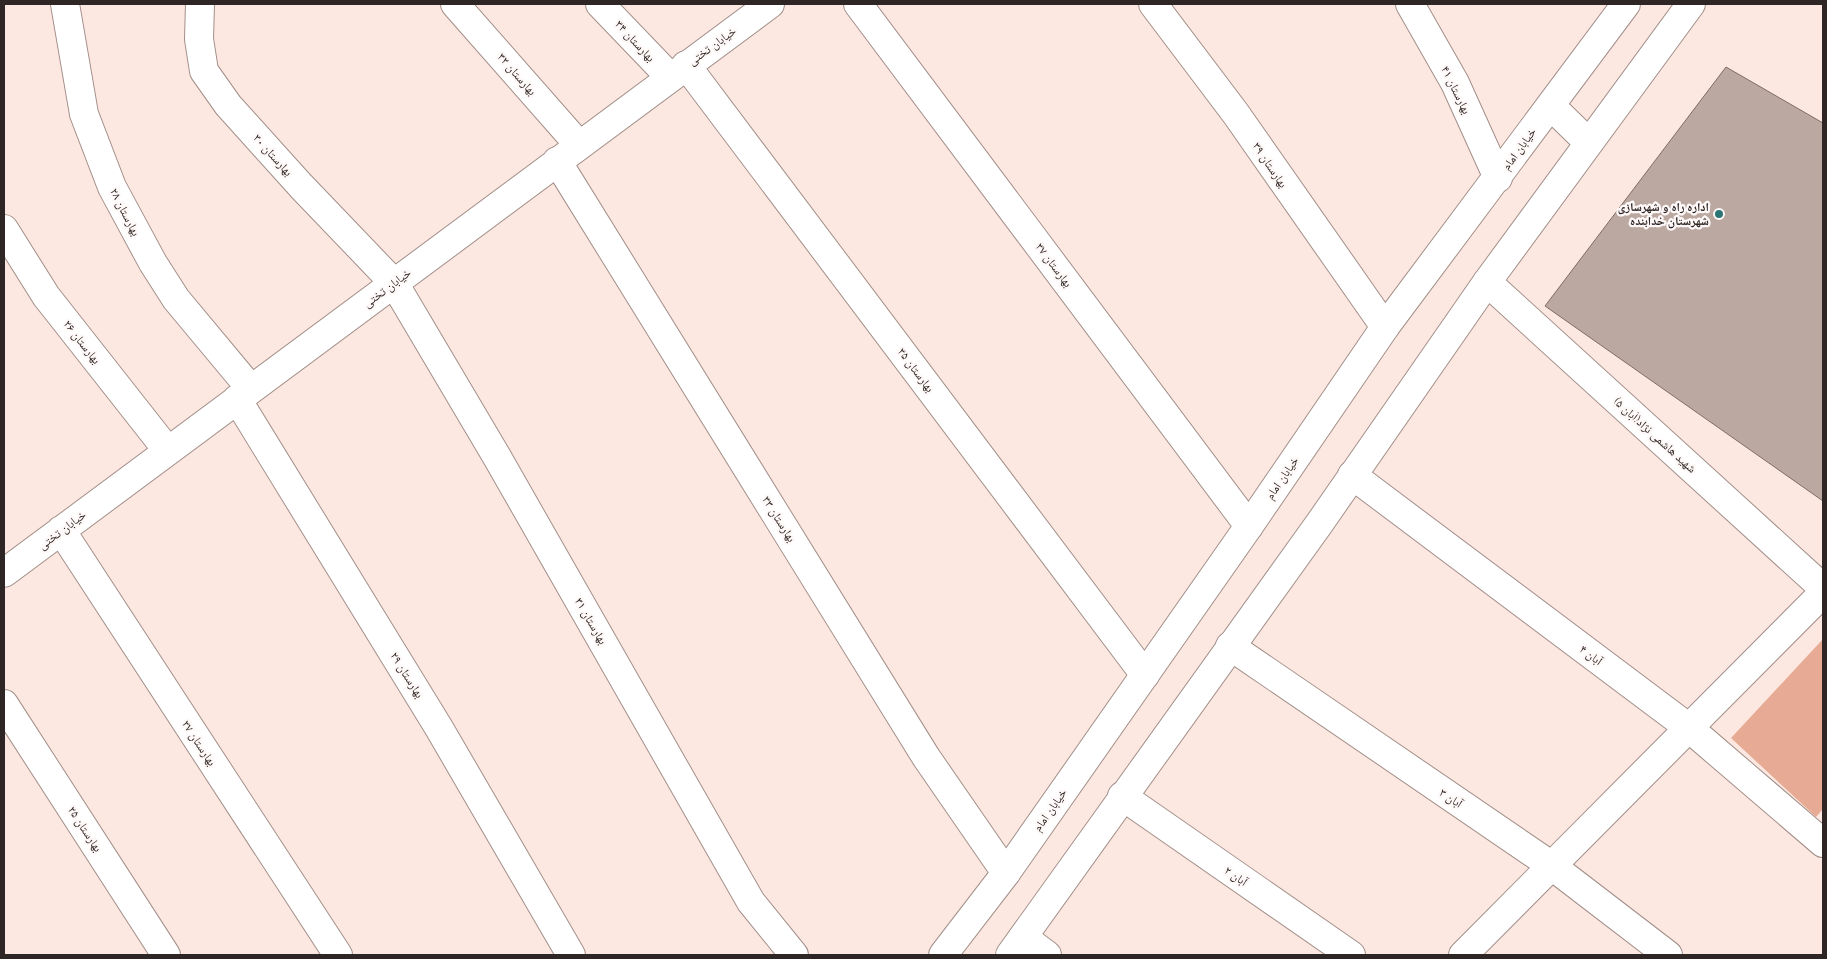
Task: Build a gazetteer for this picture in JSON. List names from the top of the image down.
{
  "streets": {
    "street": [
      "بهارستان ۳۴",
      "خیابان تختی",
      "بهارستان ۳۲",
      "بهارستان ۴۱",
      "خیابان امام",
      "بهارستان ۳۰",
      "بهارستان ۳۹",
      "بهارستان ۲۸",
      "بهارستان ۳۷",
      "بهارستان ۲۶",
      "بهارستان ۳۵",
      "(آبان ۵)شهید هاشمی نژاد",
      "بهارستان ۳۳",
      "بهارستان ۳۱",
      "آبان ۴",
      "بهارستان ۲۹",
      "بهارستان ۲۷",
      "آبان ۳",
      "بهارستان ۲۵",
      "آبان ۲"
    ]
  },
  "crossings": [
    ["بهارستان ۳۴", "خیابان تختی"],
    ["بهارستان ۳۴", "بهارستان ۳۵"],
    ["خیابان تختی", "بهارستان ۳۲"],
    ["خیابان تختی", "بهارستان ۳۰"],
    ["خیابان تختی", "بهارستان ۲۸"],
    ["خیابان تختی", "بهارستان ۲۶"],
    ["خیابان تختی", "بهارستان ۳۵"],
    ["خیابان تختی", "بهارستان ۳۳"],
    ["خیابان تختی", "بهارستان ۳۱"],
    ["خیابان تختی", "بهارستان ۲۹"],
    ["خیابان تختی", "بهارستان ۲۷"],
    ["بهارستان ۴۱", "خیابان امام"],
    ["خیابان امام", "بهارستان ۳۹"],
    ["خیابان امام", "بهارستان ۳۷"],
    ["خیابان امام", "بهارستان ۳۵"],
    ["خیابان امام", "بهارستان ۳۳"],
    ["بهارستان ۳۰", "بهارستان ۳۱"],
    ["بهارستان ۲۸", "بهارستان ۲۹"]
  ],
  "places": ["اداره راه و شهرسازی شهرستان خدابنده"]
}
